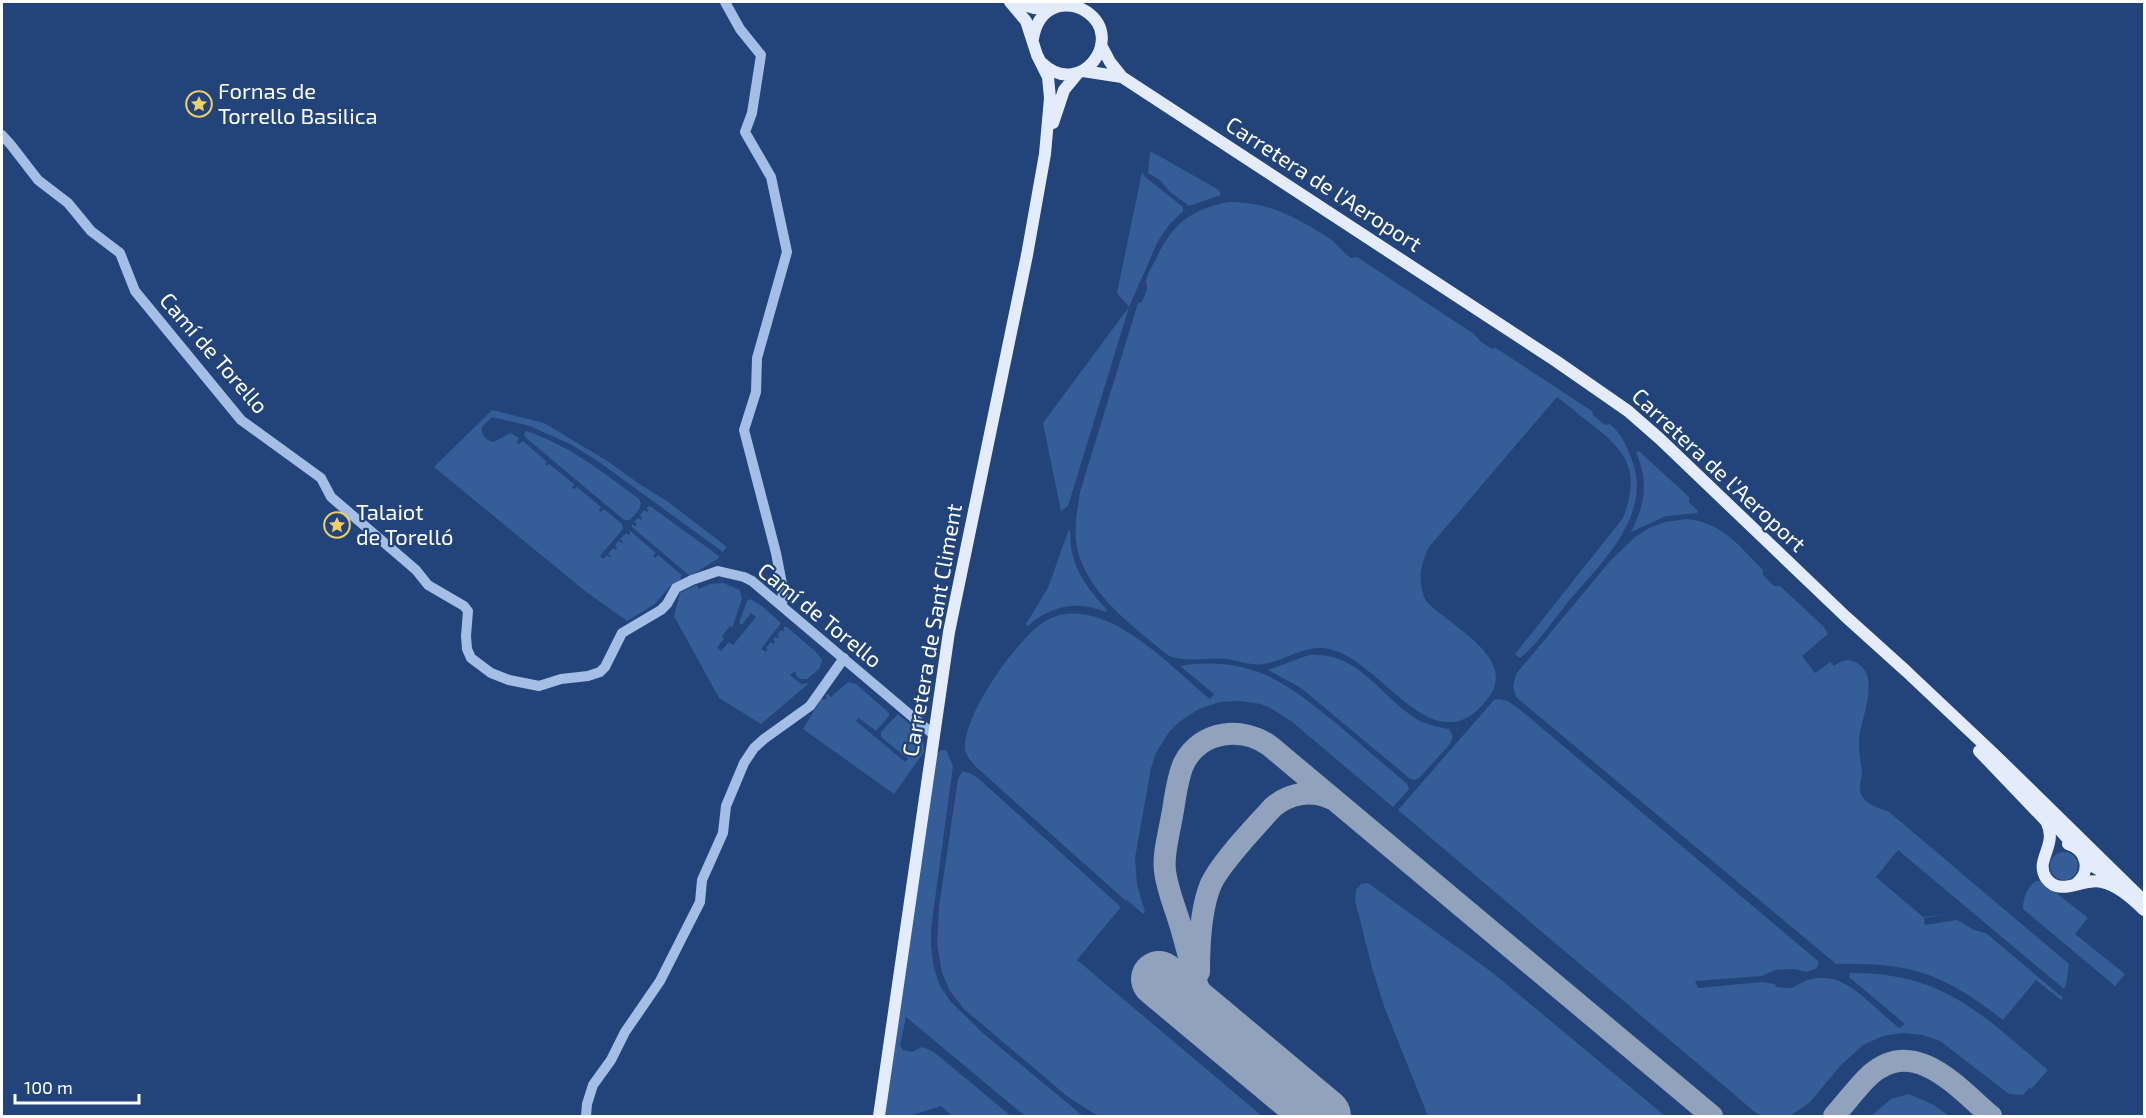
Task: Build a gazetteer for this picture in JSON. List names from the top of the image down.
{
  "streets": {
    "main road": ["Carretera de l'Aeroport", "Carretera de Sant Climent"],
    "street": ["Camí de Torello"]
  },
  "crossings": [
    ["Camí de Torello", "Carretera de Sant Climent"]
  ],
  "places": {
    "place": ["Fornas de Torrello Basilica", "Talaiot de Torelló"]
  },
  "scale_bar": "100 m"
}
